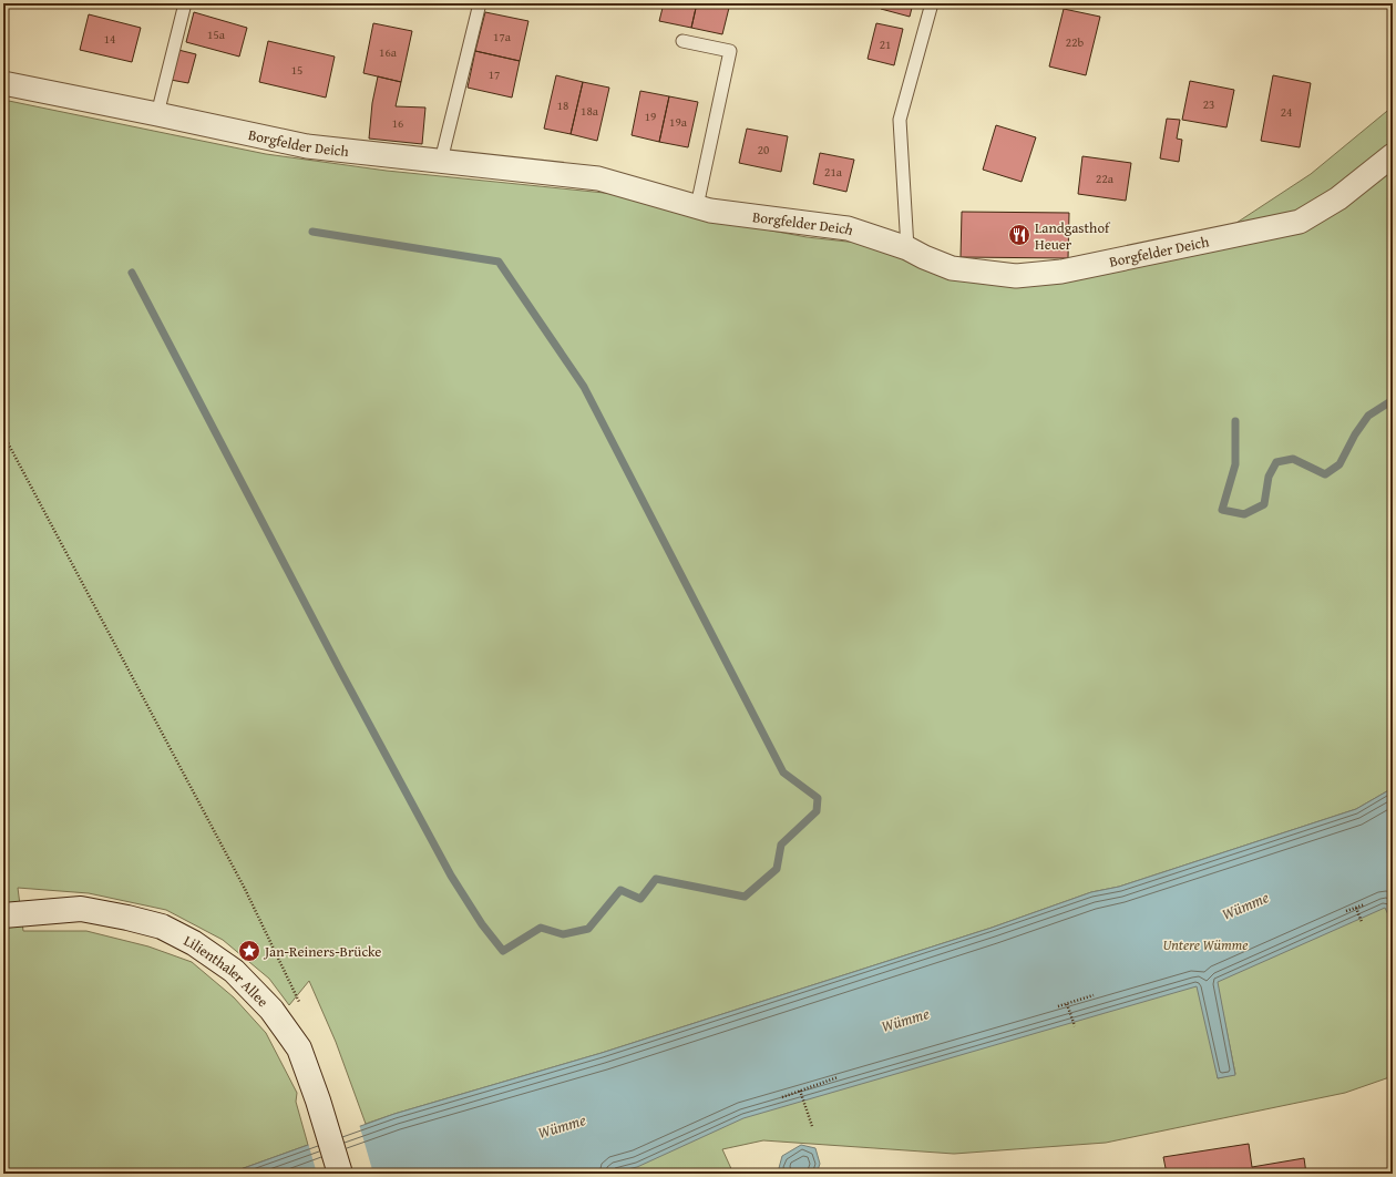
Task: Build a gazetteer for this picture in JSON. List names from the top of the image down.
{
  "streets": {
    "main road": ["Lilienthaler Allee"],
    "street": ["Borgfelder Deich"]
  },
  "water": ["Wümme"],
  "parks": ["Untere Wümme"],
  "places": {
    "restaurant": ["Landgasthof Heuer"],
    "place": ["Jan-Reiners-Brücke"]
  },
  "house_numbers": [
    "15a",
    "17a",
    "14",
    "22b",
    "21",
    "16a",
    "15",
    "17",
    "23",
    "18",
    "18a",
    "24",
    "19",
    "19a",
    "16",
    "20",
    "21a",
    "22a"
  ]
}
